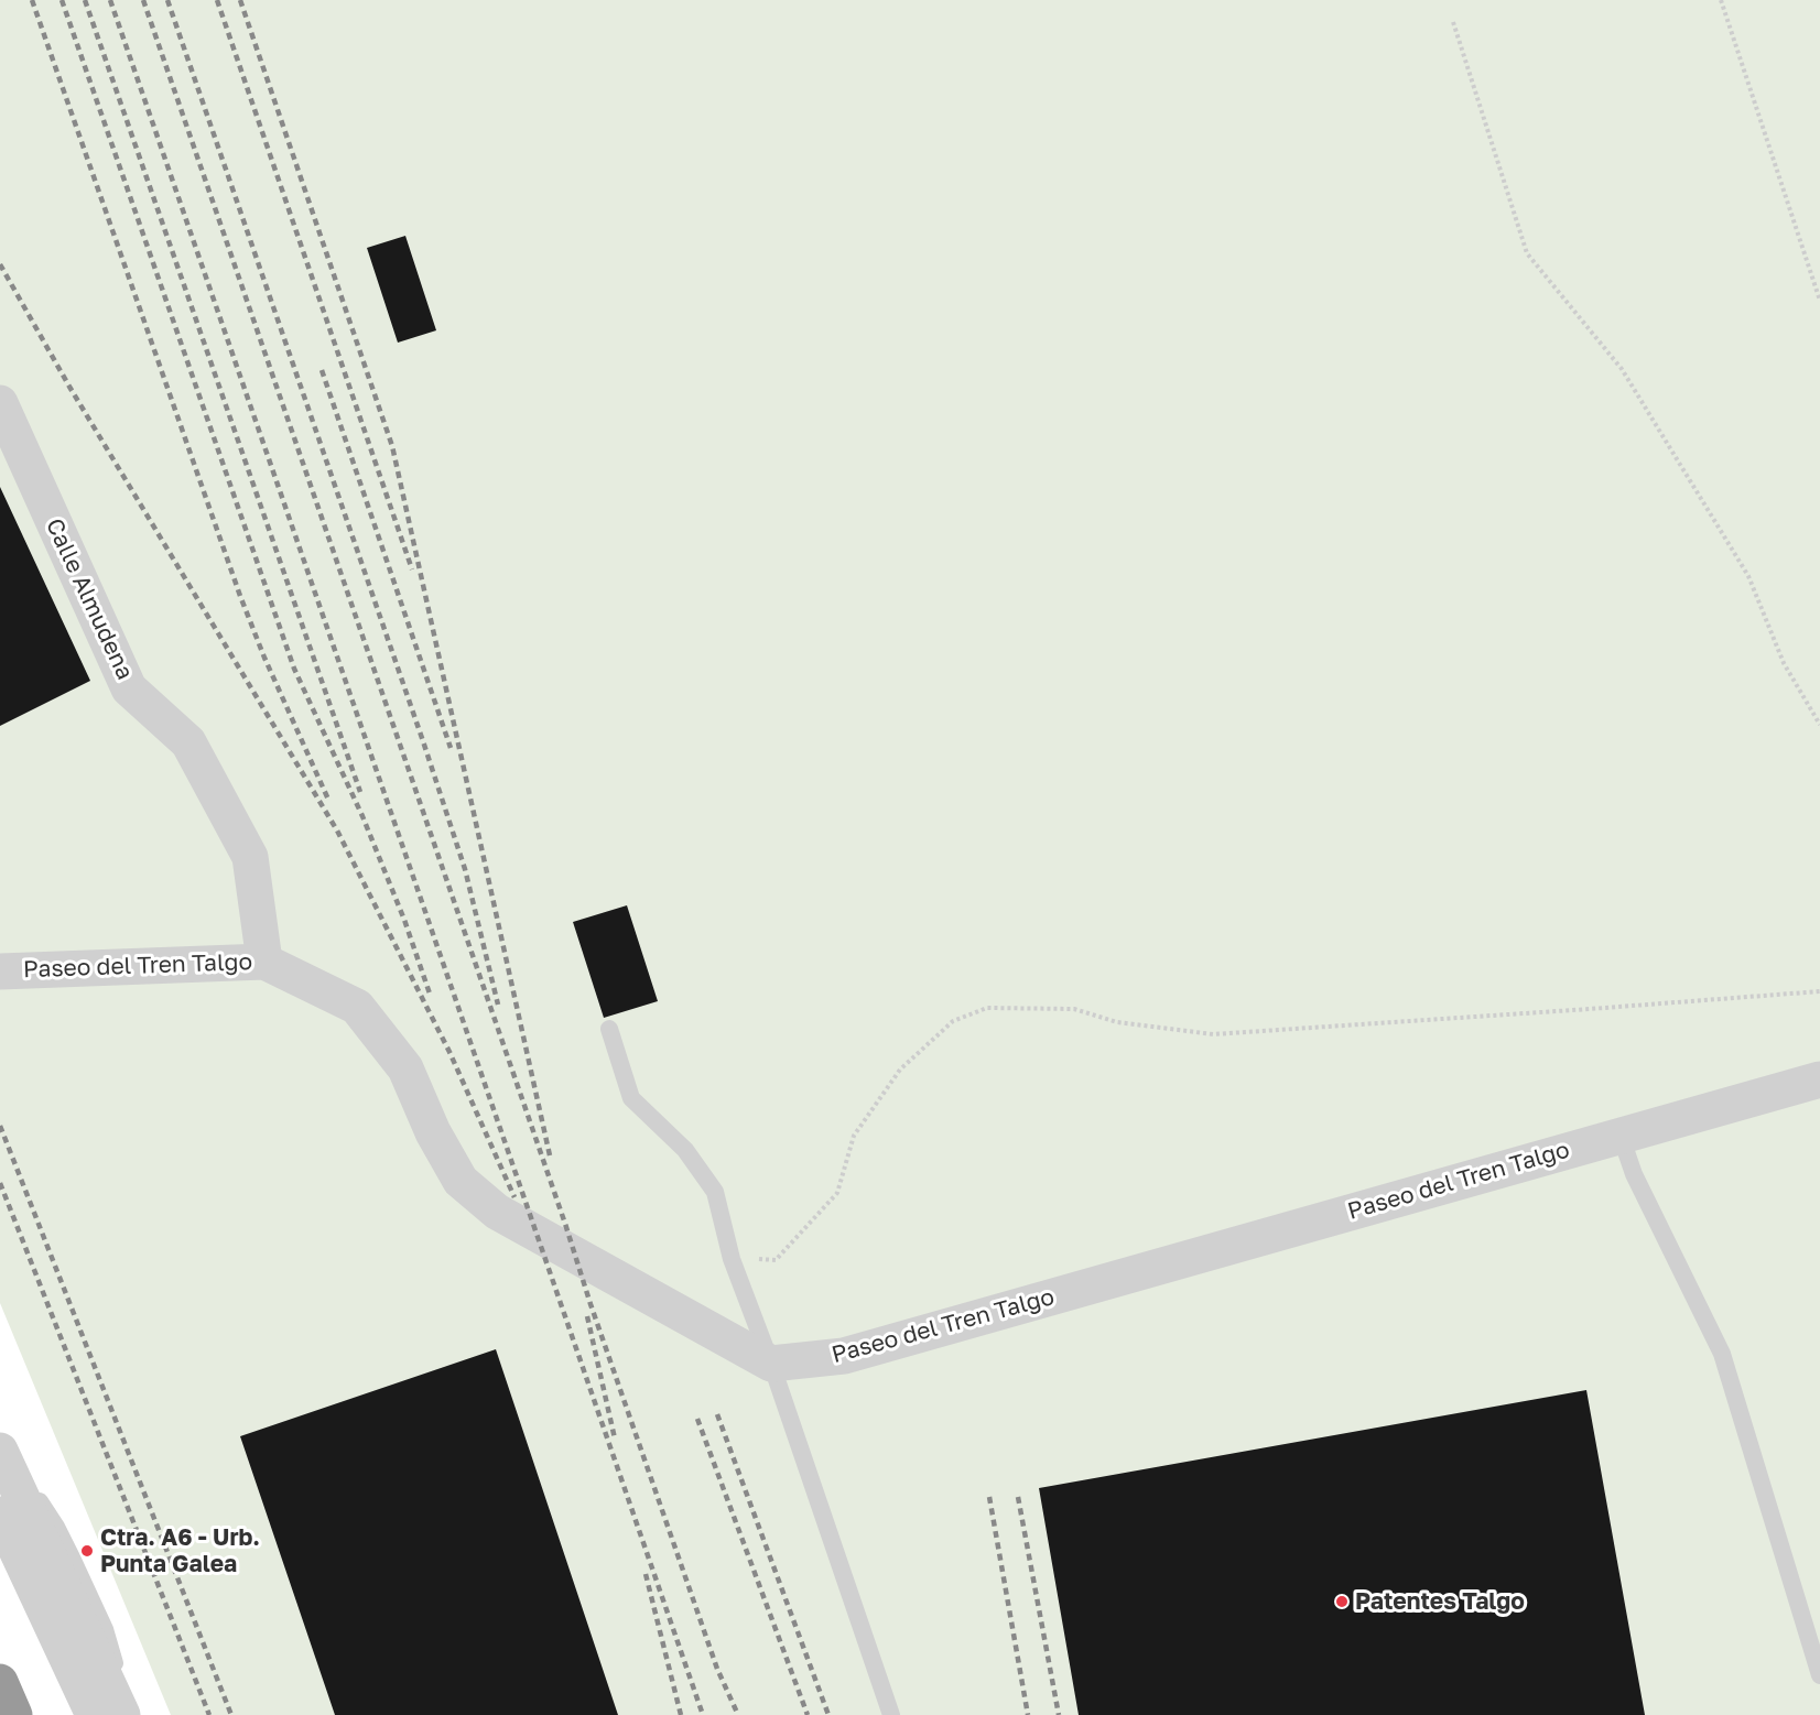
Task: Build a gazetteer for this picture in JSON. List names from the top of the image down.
{
  "streets": {
    "street": ["Calle Almudena", "Paseo del Tren Talgo"]
  },
  "crossings": [
    ["Calle Almudena", "Paseo del Tren Talgo"]
  ],
  "places": ["Ctra. A6 - Urb. Punta Galea", "Patentes Talgo"]
}
